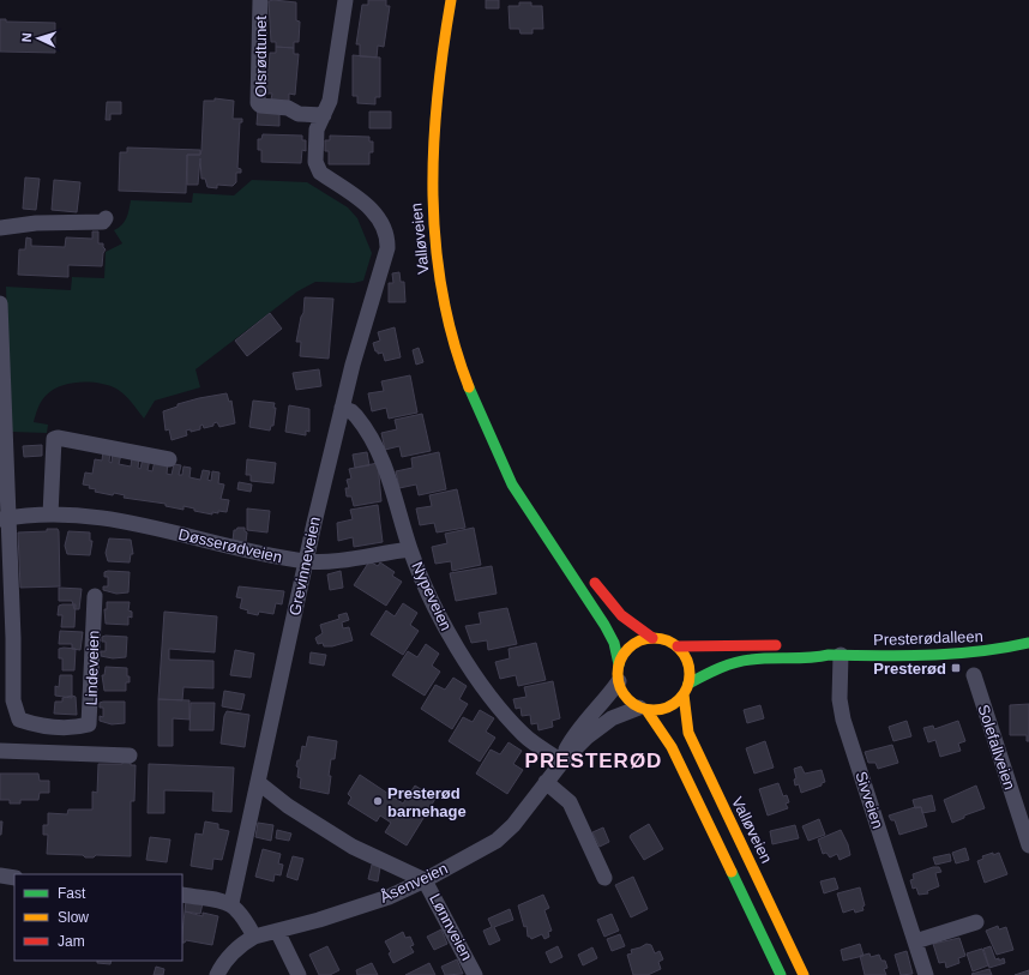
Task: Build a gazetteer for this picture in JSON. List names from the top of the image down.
{
  "streets": {
    "main road": ["Valløveien", "Presterødalleen"],
    "street": [
      "Olsrødtunet",
      "Døsserødveien",
      "Grevinneveien",
      "Nypeveien",
      "Lindeveien",
      "Solefallveien",
      "Sivveien",
      "Åsenveien",
      "Lønnveien"
    ]
  },
  "crossings": [
    ["Olsrødtunet", "Grevinneveien"],
    ["Valløveien", "Presterødalleen"],
    ["Valløveien", "Åsenveien"],
    ["Døsserødveien", "Grevinneveien"],
    ["Døsserødveien", "Nypeveien"],
    ["Døsserødveien", "Lindeveien"],
    ["Grevinneveien", "Nypeveien"],
    ["Nypeveien", "Åsenveien"],
    ["Presterødalleen", "Sivveien"],
    ["Presterødalleen", "Åsenveien"],
    ["Åsenveien", "Lønnveien"]
  ],
  "districts": ["PRESTERØD"],
  "places": {
    "transit": ["Presterød"],
    "other": ["Presterød barnehage"]
  },
  "legend": ["Fast", "Slow", "Jam"],
  "north": "left"
}
